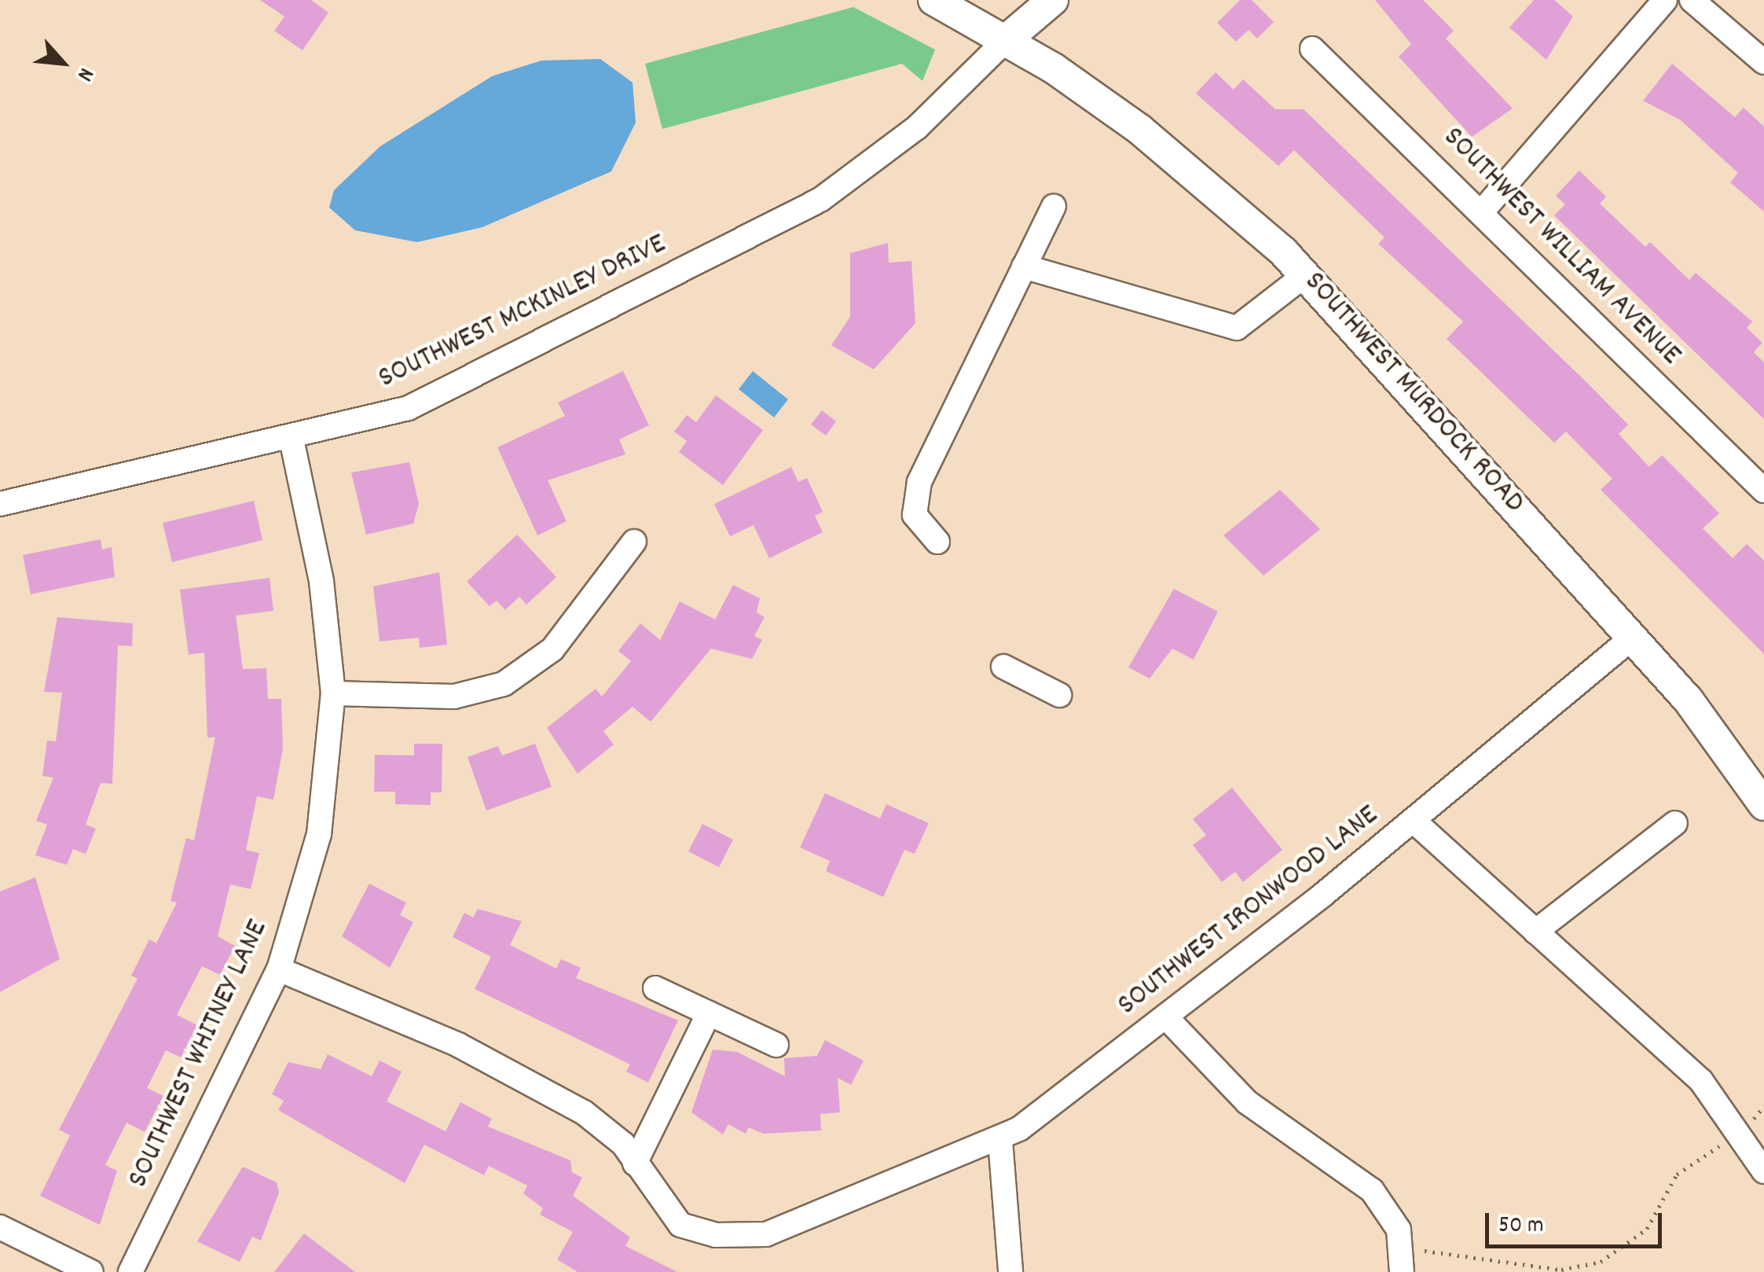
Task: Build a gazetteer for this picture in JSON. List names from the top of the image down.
{
  "streets": {
    "main road": ["SOUTHWEST MURDOCK ROAD"],
    "street": [
      "SOUTHWEST WILLIAM AVENUE",
      "SOUTHWEST MCKINLEY DRIVE",
      "SOUTHWEST IRONWOOD LANE",
      "SOUTHWEST WHITNEY LANE"
    ]
  },
  "crossings": [
    ["SOUTHWEST MCKINLEY DRIVE", "SOUTHWEST MURDOCK ROAD"],
    ["SOUTHWEST MCKINLEY DRIVE", "SOUTHWEST WHITNEY LANE"],
    ["SOUTHWEST MURDOCK ROAD", "SOUTHWEST IRONWOOD LANE"],
    ["SOUTHWEST IRONWOOD LANE", "SOUTHWEST WHITNEY LANE"]
  ],
  "scale_bar": "50 m",
  "north": "bottom right"
}
